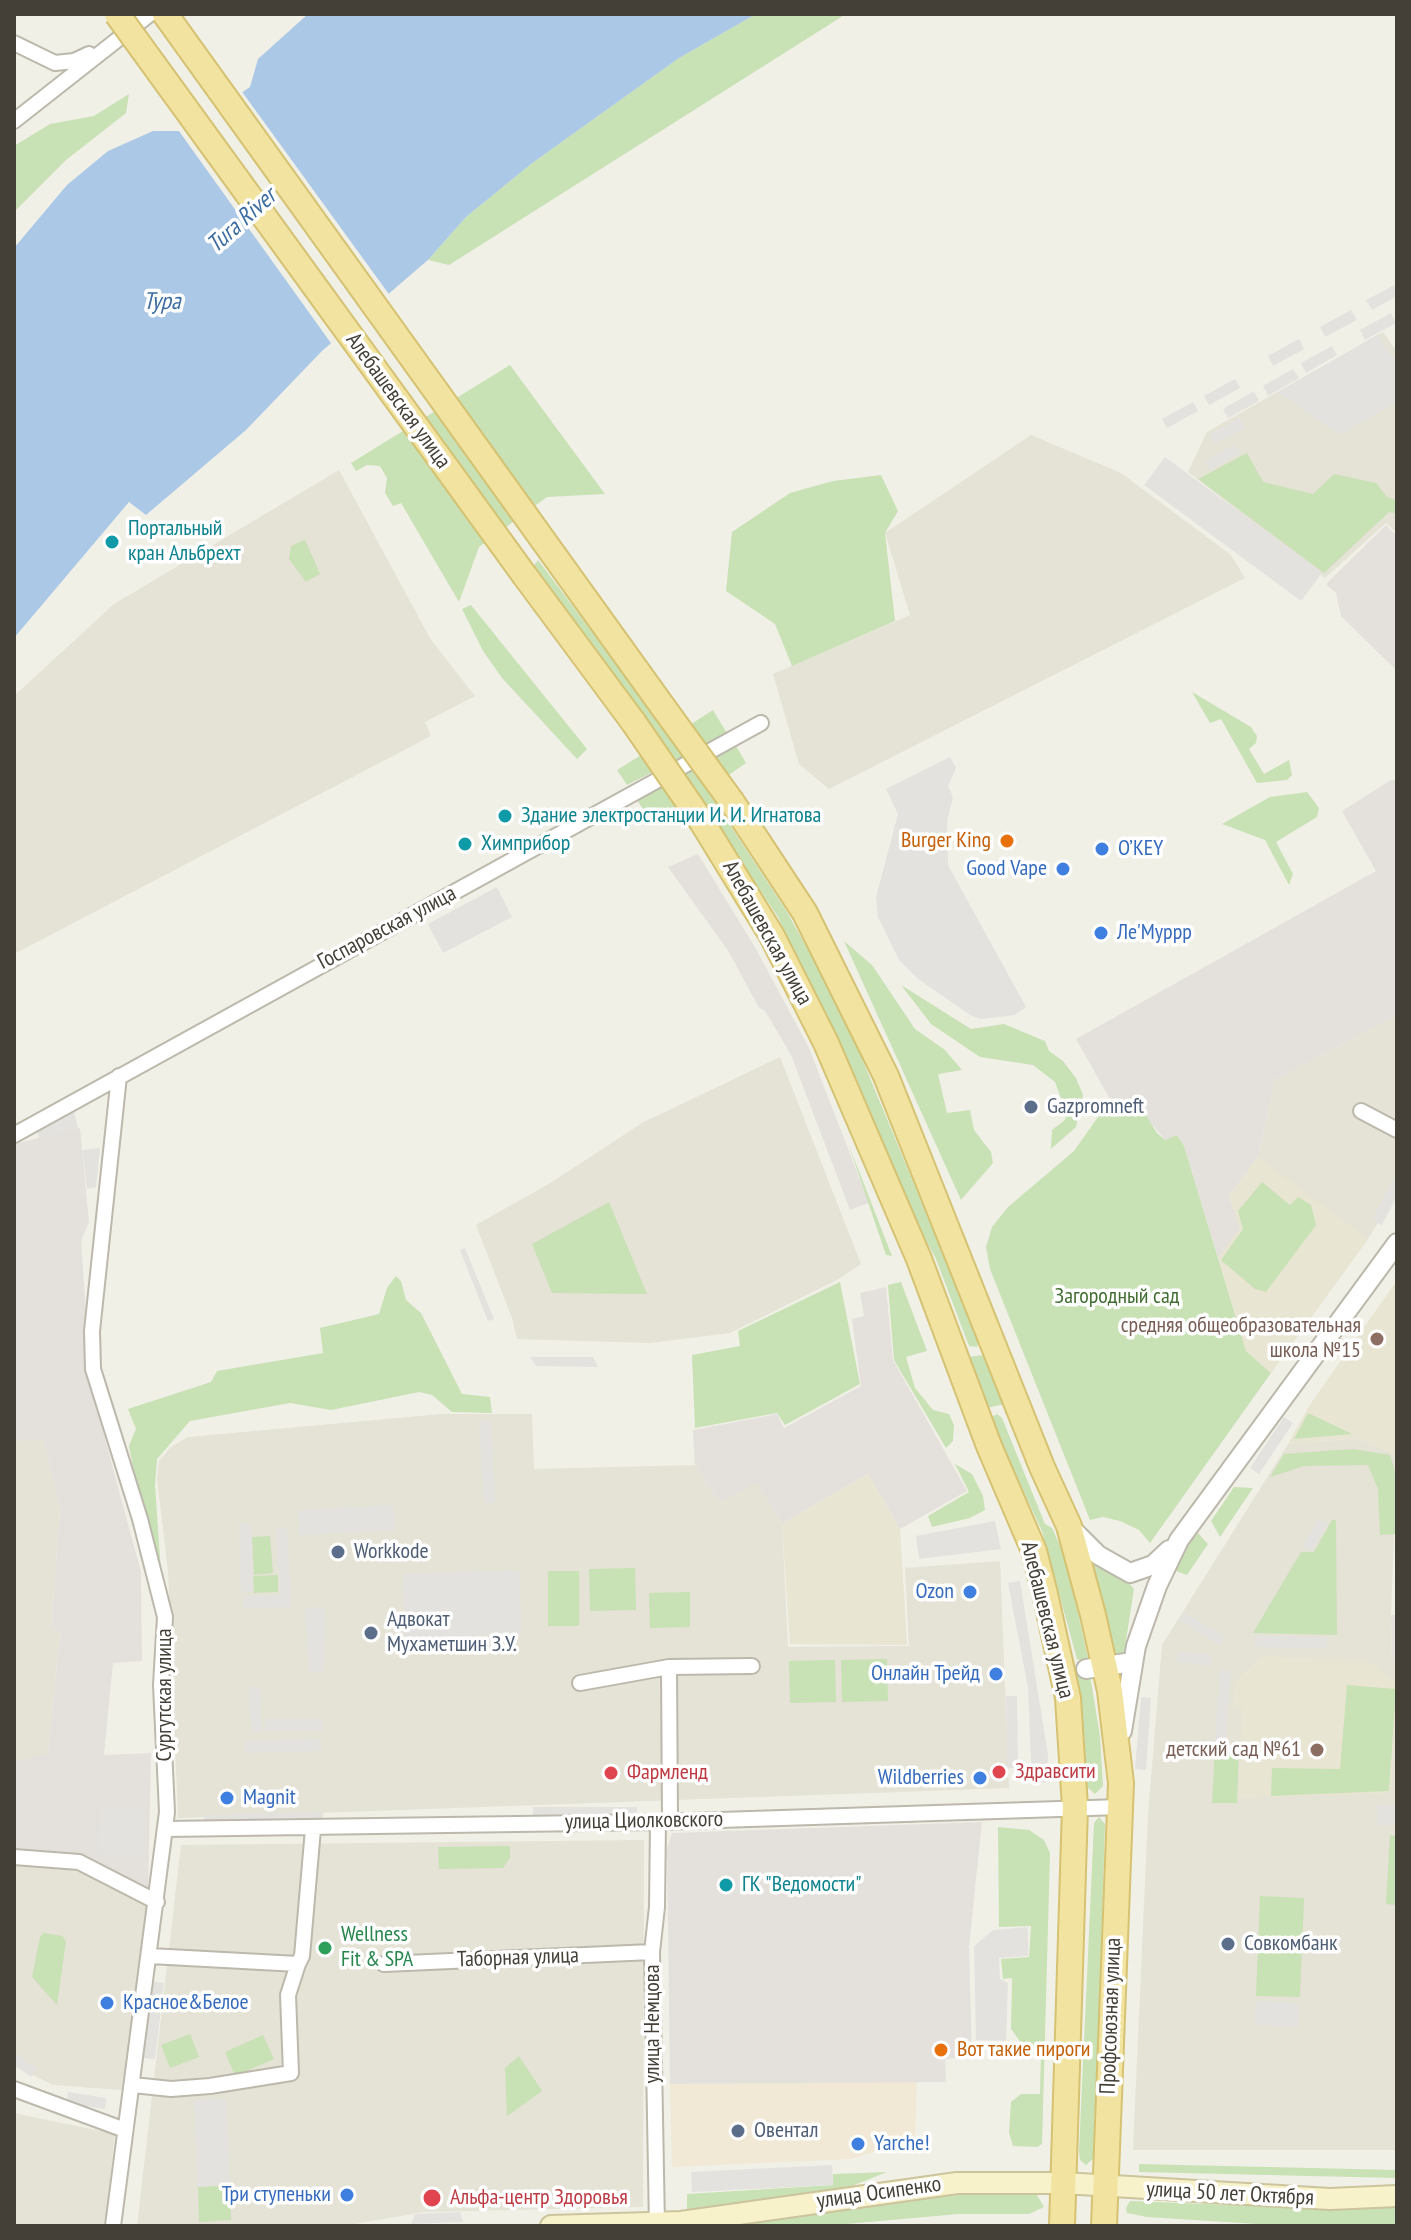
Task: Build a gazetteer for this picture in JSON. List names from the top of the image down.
{
  "streets": {
    "main road": [
      "Алебашевская улица",
      "Профсоюзная улица",
      "улица Осипенко",
      "улица 50 лет Октября"
    ],
    "street": [
      "Госпаровская улица",
      "Сургутская улица",
      "улица Циолковского",
      "Таборная улица",
      "улица Немцова"
    ]
  },
  "crossings": [
    ["Алебашевская улица", "улица Циолковского"],
    ["Алебашевская улица", "Профсоюзная улица"],
    ["Госпаровская улица", "Сургутская улица"],
    ["Сургутская улица", "улица Циолковского"],
    ["улица Циолковского", "Профсоюзная улица"],
    ["улица Циолковского", "улица Немцова"],
    ["Таборная улица", "улица Немцова"],
    ["Профсоюзная улица", "улица Осипенко"],
    ["Профсоюзная улица", "улица 50 лет Октября"],
    ["улица Немцова", "улица Осипенко"],
    ["улица Осипенко", "улица 50 лет Октября"]
  ],
  "water": ["Tura River", "Тура"],
  "parks": ["Загородный сад"],
  "places": [
    "Портальный кран Альбрехт",
    "Здание электростанции И. И. Игнатова",
    "Burger King",
    "Химприбор",
    "O’KEY",
    "Good Vape",
    "Ле'Муррр",
    "Gazpromneft",
    "средняя общеобразовательная школа №15",
    "Workkode",
    "Ozon",
    "Адвокат Мухаметшин З.У.",
    "Онлайн Трейд",
    "детский сад №61",
    "Здравсити",
    "Фармленд",
    "Wildberries",
    "Magnit",
    "ГК \"Ведомости\"",
    "Совкомбанк",
    "Wellness Fit & SPA",
    "Красное&Белое",
    "Вот такие пироги",
    "Овентал",
    "Yarche!",
    "Три ступеньки",
    "Альфа-центр Здоровья"
  ]
}
